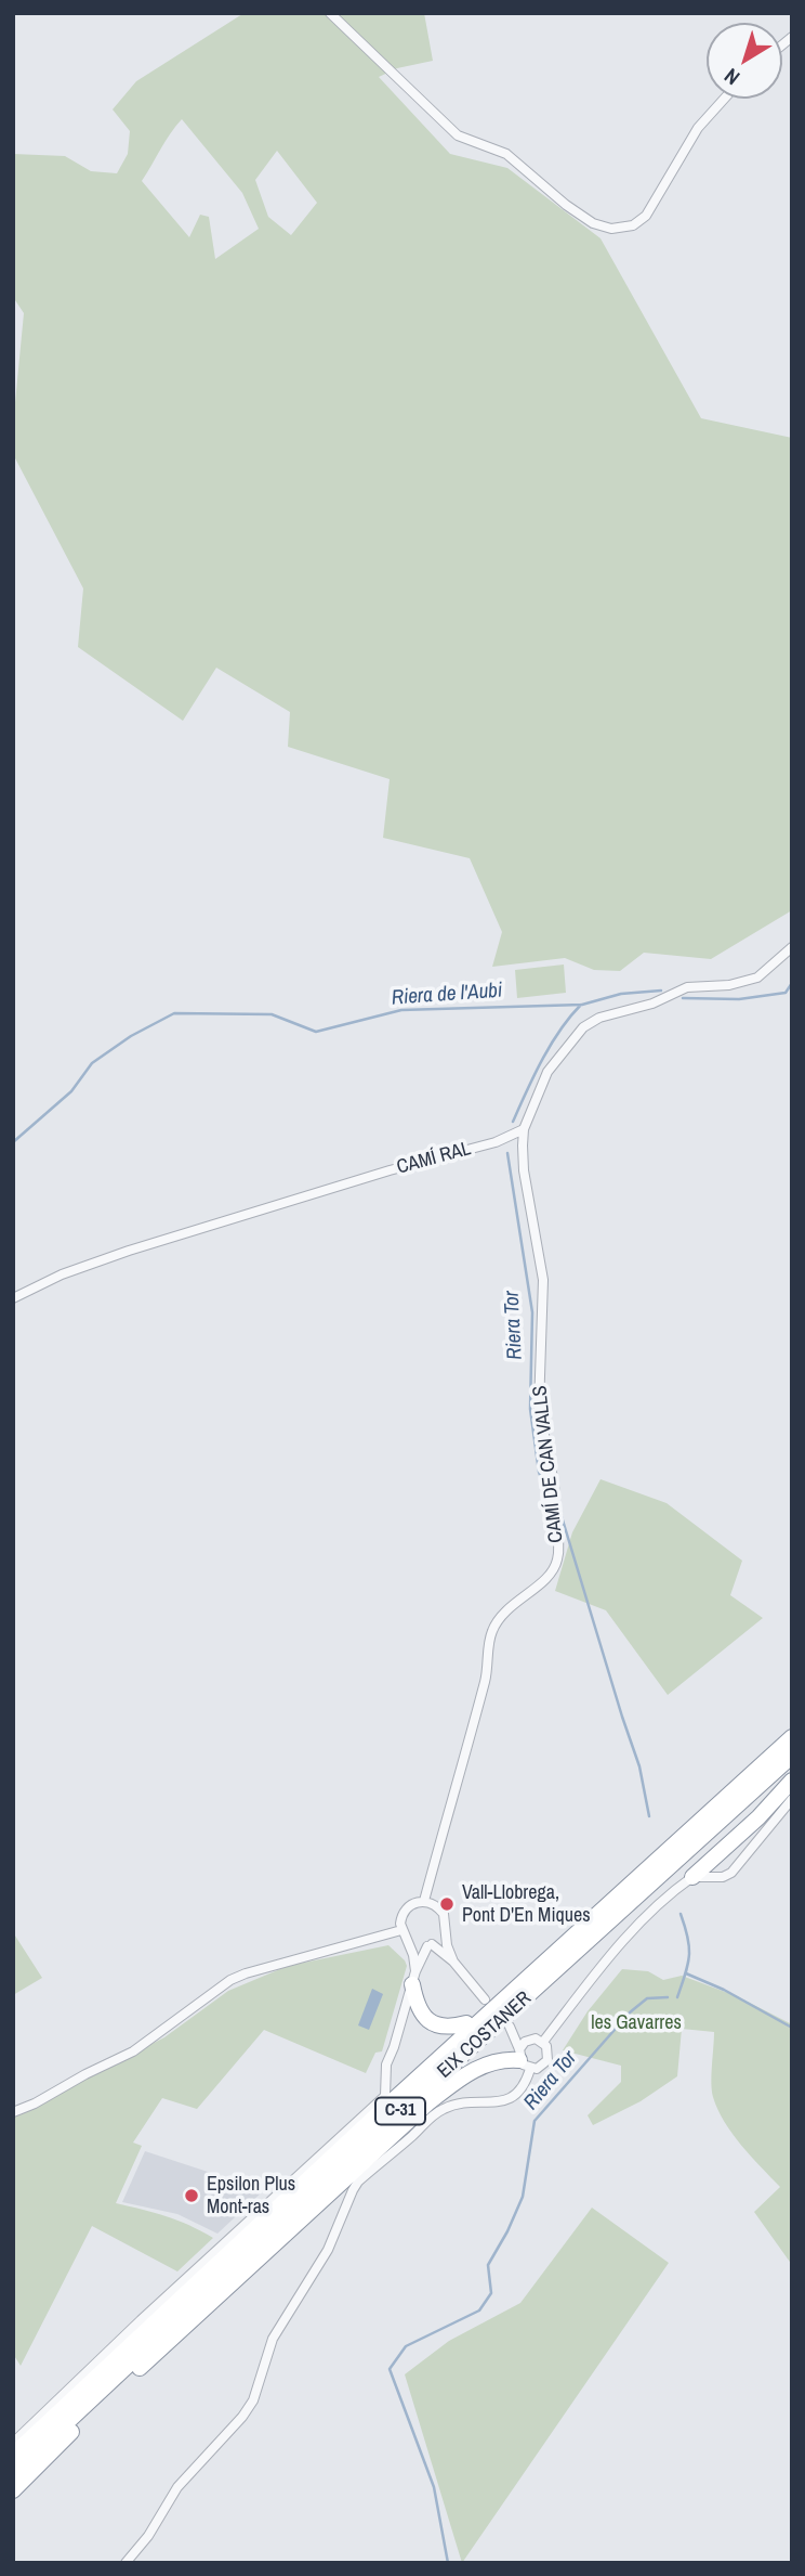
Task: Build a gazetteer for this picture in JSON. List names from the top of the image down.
{
  "streets": {
    "highway": ["EIX COSTANER", "C-31"],
    "street": ["CAMÍ RAL", "CAMÍ DE CAN VALLS"]
  },
  "crossings": [
    ["CAMÍ RAL", "CAMÍ DE CAN VALLS"]
  ],
  "water": ["Riera de l'Aubi", "Riera Tor"],
  "parks": ["les Gavarres"],
  "places": ["Vall-Llobrega, Pont D'En Miques", "Epsilon Plus Mont-ras"],
  "north": "bottom left"
}
